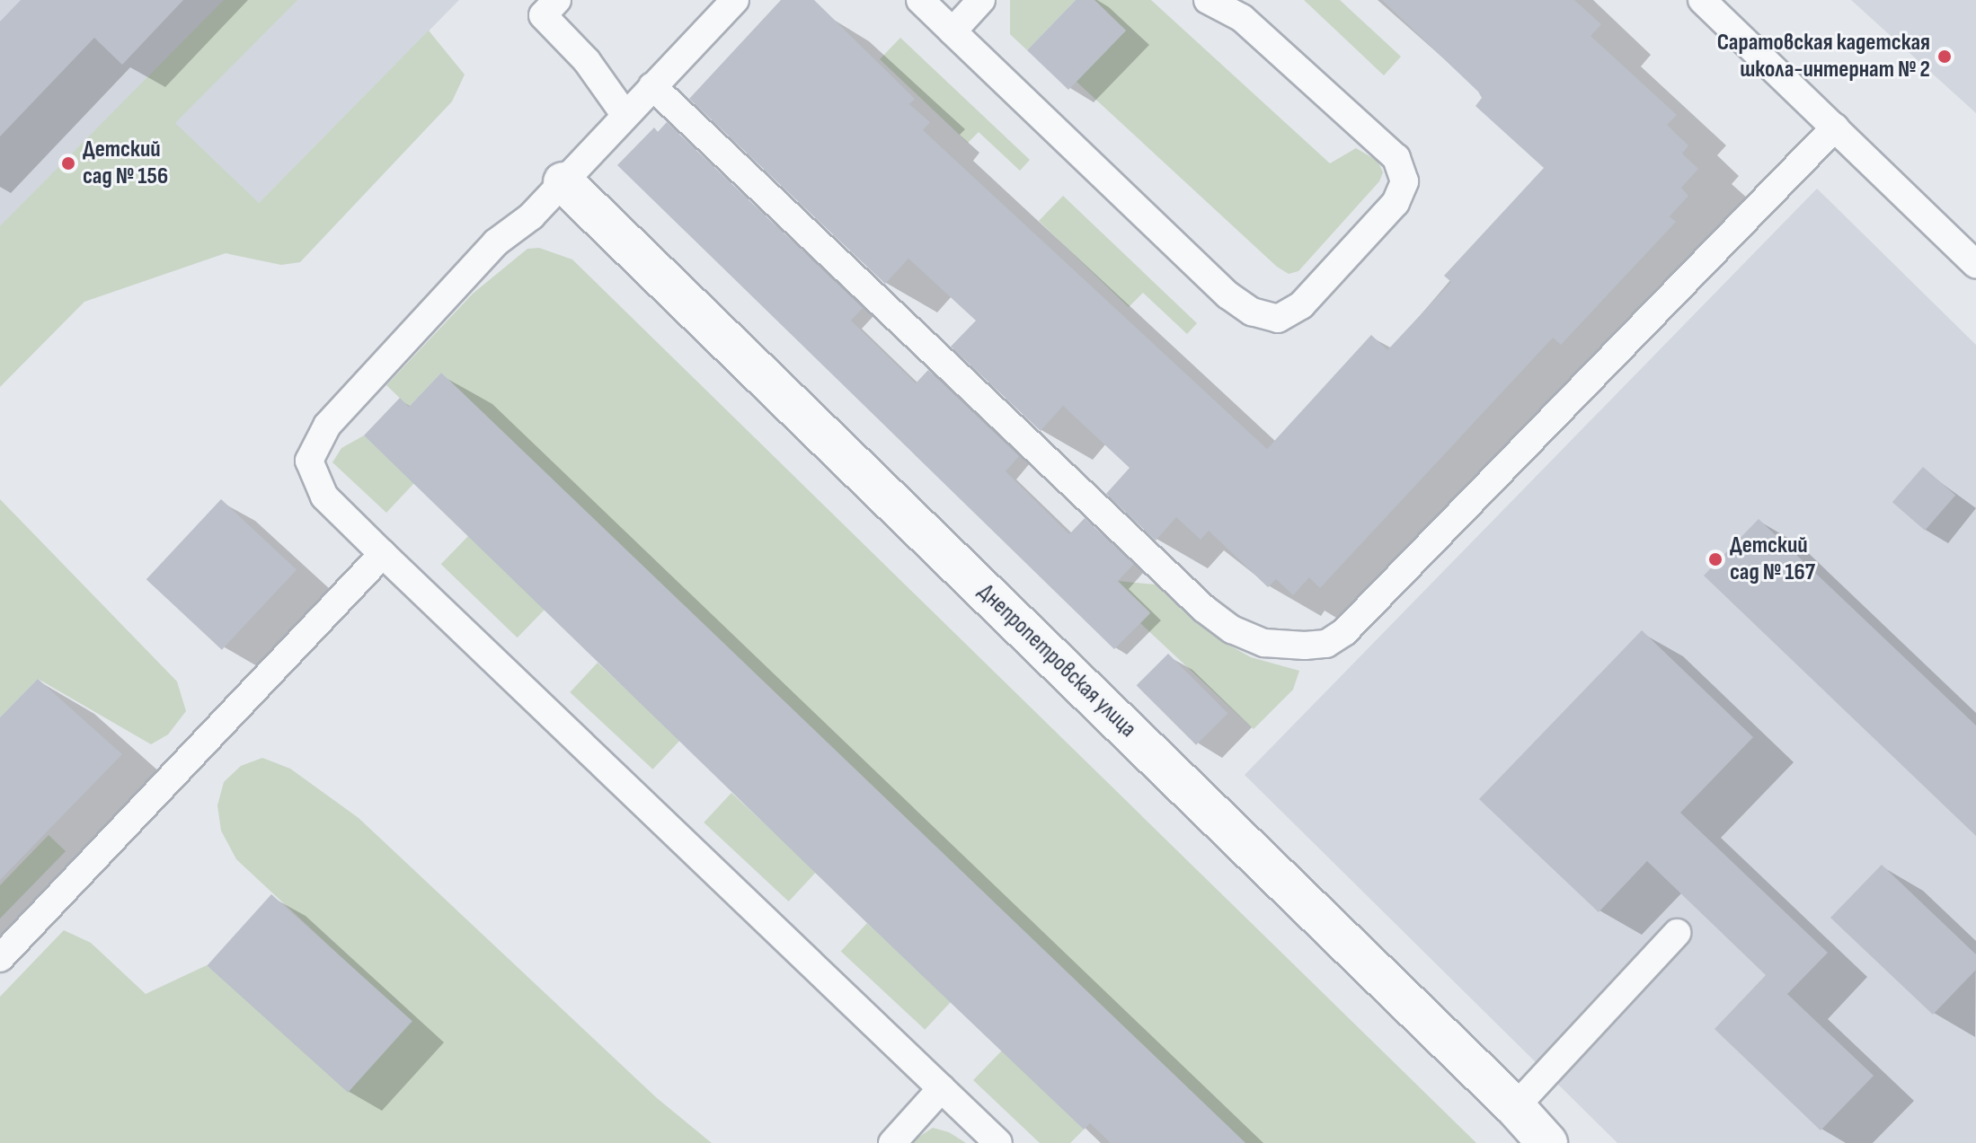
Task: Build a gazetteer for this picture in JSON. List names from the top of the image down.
{
  "streets": {
    "street": ["Днепропетровская улица"]
  },
  "places": ["Саратовская кадетская школа-интернат № 2", "Детский сад № 156", "Детский сад № 167"]
}
